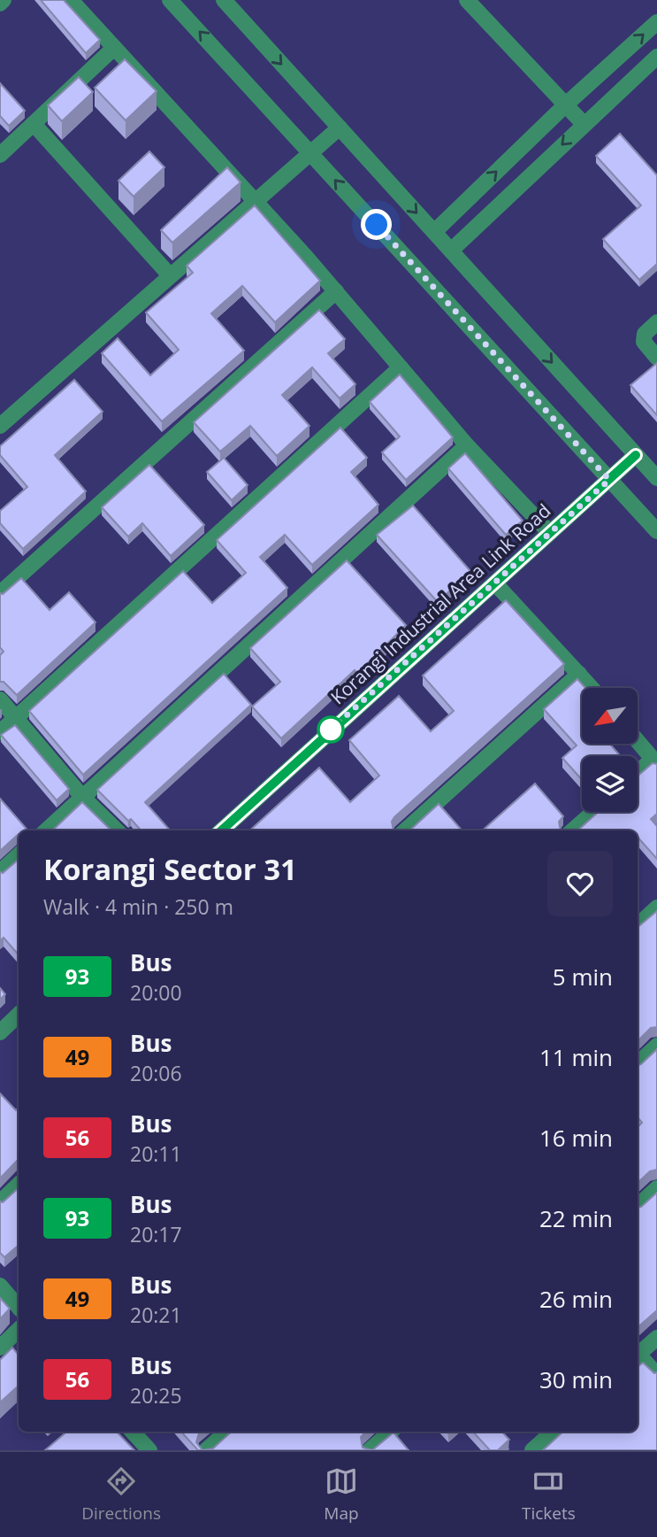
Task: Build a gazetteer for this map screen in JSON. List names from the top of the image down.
{
  "streets": {
    "street": ["Korangi Industrial Area Link Road"]
  },
  "lines": ["bus line 93"],
  "north": "bottom left",
  "page": {
    "heading": ["Korangi Sector 31", "Walk · 4 min · 250 m"],
    "list": [
      {
        "mark": "93",
        "name": "Bus",
        "note": "20:00",
        "value": "5 min"
      },
      {
        "mark": "49",
        "name": "Bus",
        "note": "20:06",
        "value": "11 min"
      },
      {
        "mark": "56",
        "name": "Bus",
        "note": "20:11",
        "value": "16 min"
      },
      {
        "mark": "93",
        "name": "Bus",
        "note": "20:17",
        "value": "22 min"
      },
      {
        "mark": "49",
        "name": "Bus",
        "note": "20:21",
        "value": "26 min"
      },
      {
        "mark": "56",
        "name": "Bus",
        "note": "20:25",
        "value": "30 min"
      }
    ],
    "tabs": ["Directions", "Map", "Tickets"]
  }
}
